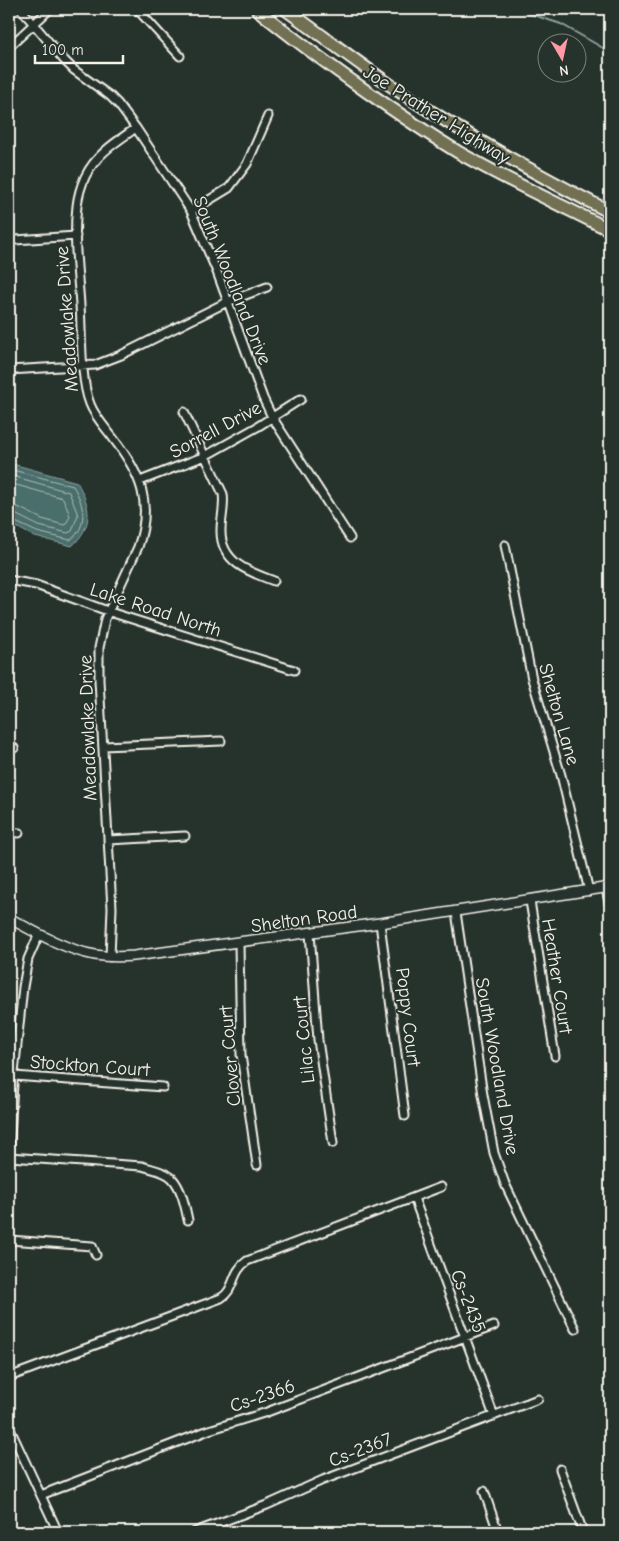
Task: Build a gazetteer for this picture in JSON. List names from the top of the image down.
{
  "streets": {
    "highway": ["Joe Prather Highway"],
    "street": [
      "South Woodland Drive",
      "Meadowlake Drive",
      "Sorrell Drive",
      "Lake Road North",
      "Shelton Lane",
      "Shelton Road",
      "Heather Court",
      "Poppy Court",
      "Lilac Court",
      "Clover Court",
      "Stockton Court",
      "Cs-2435",
      "Cs-2366",
      "Cs-2367"
    ]
  },
  "crossings": [
    ["South Woodland Drive", "Meadowlake Drive"],
    ["South Woodland Drive", "Sorrell Drive"],
    ["South Woodland Drive", "Shelton Road"],
    ["Meadowlake Drive", "Sorrell Drive"],
    ["Meadowlake Drive", "Lake Road North"],
    ["Meadowlake Drive", "Shelton Road"],
    ["Shelton Lane", "Shelton Road"],
    ["Shelton Road", "Heather Court"],
    ["Shelton Road", "Poppy Court"],
    ["Shelton Road", "Lilac Court"],
    ["Shelton Road", "Clover Court"],
    ["Cs-2435", "Cs-2366"],
    ["Cs-2435", "Cs-2367"]
  ],
  "scale_bar": "100 m",
  "north": "bottom"
}
